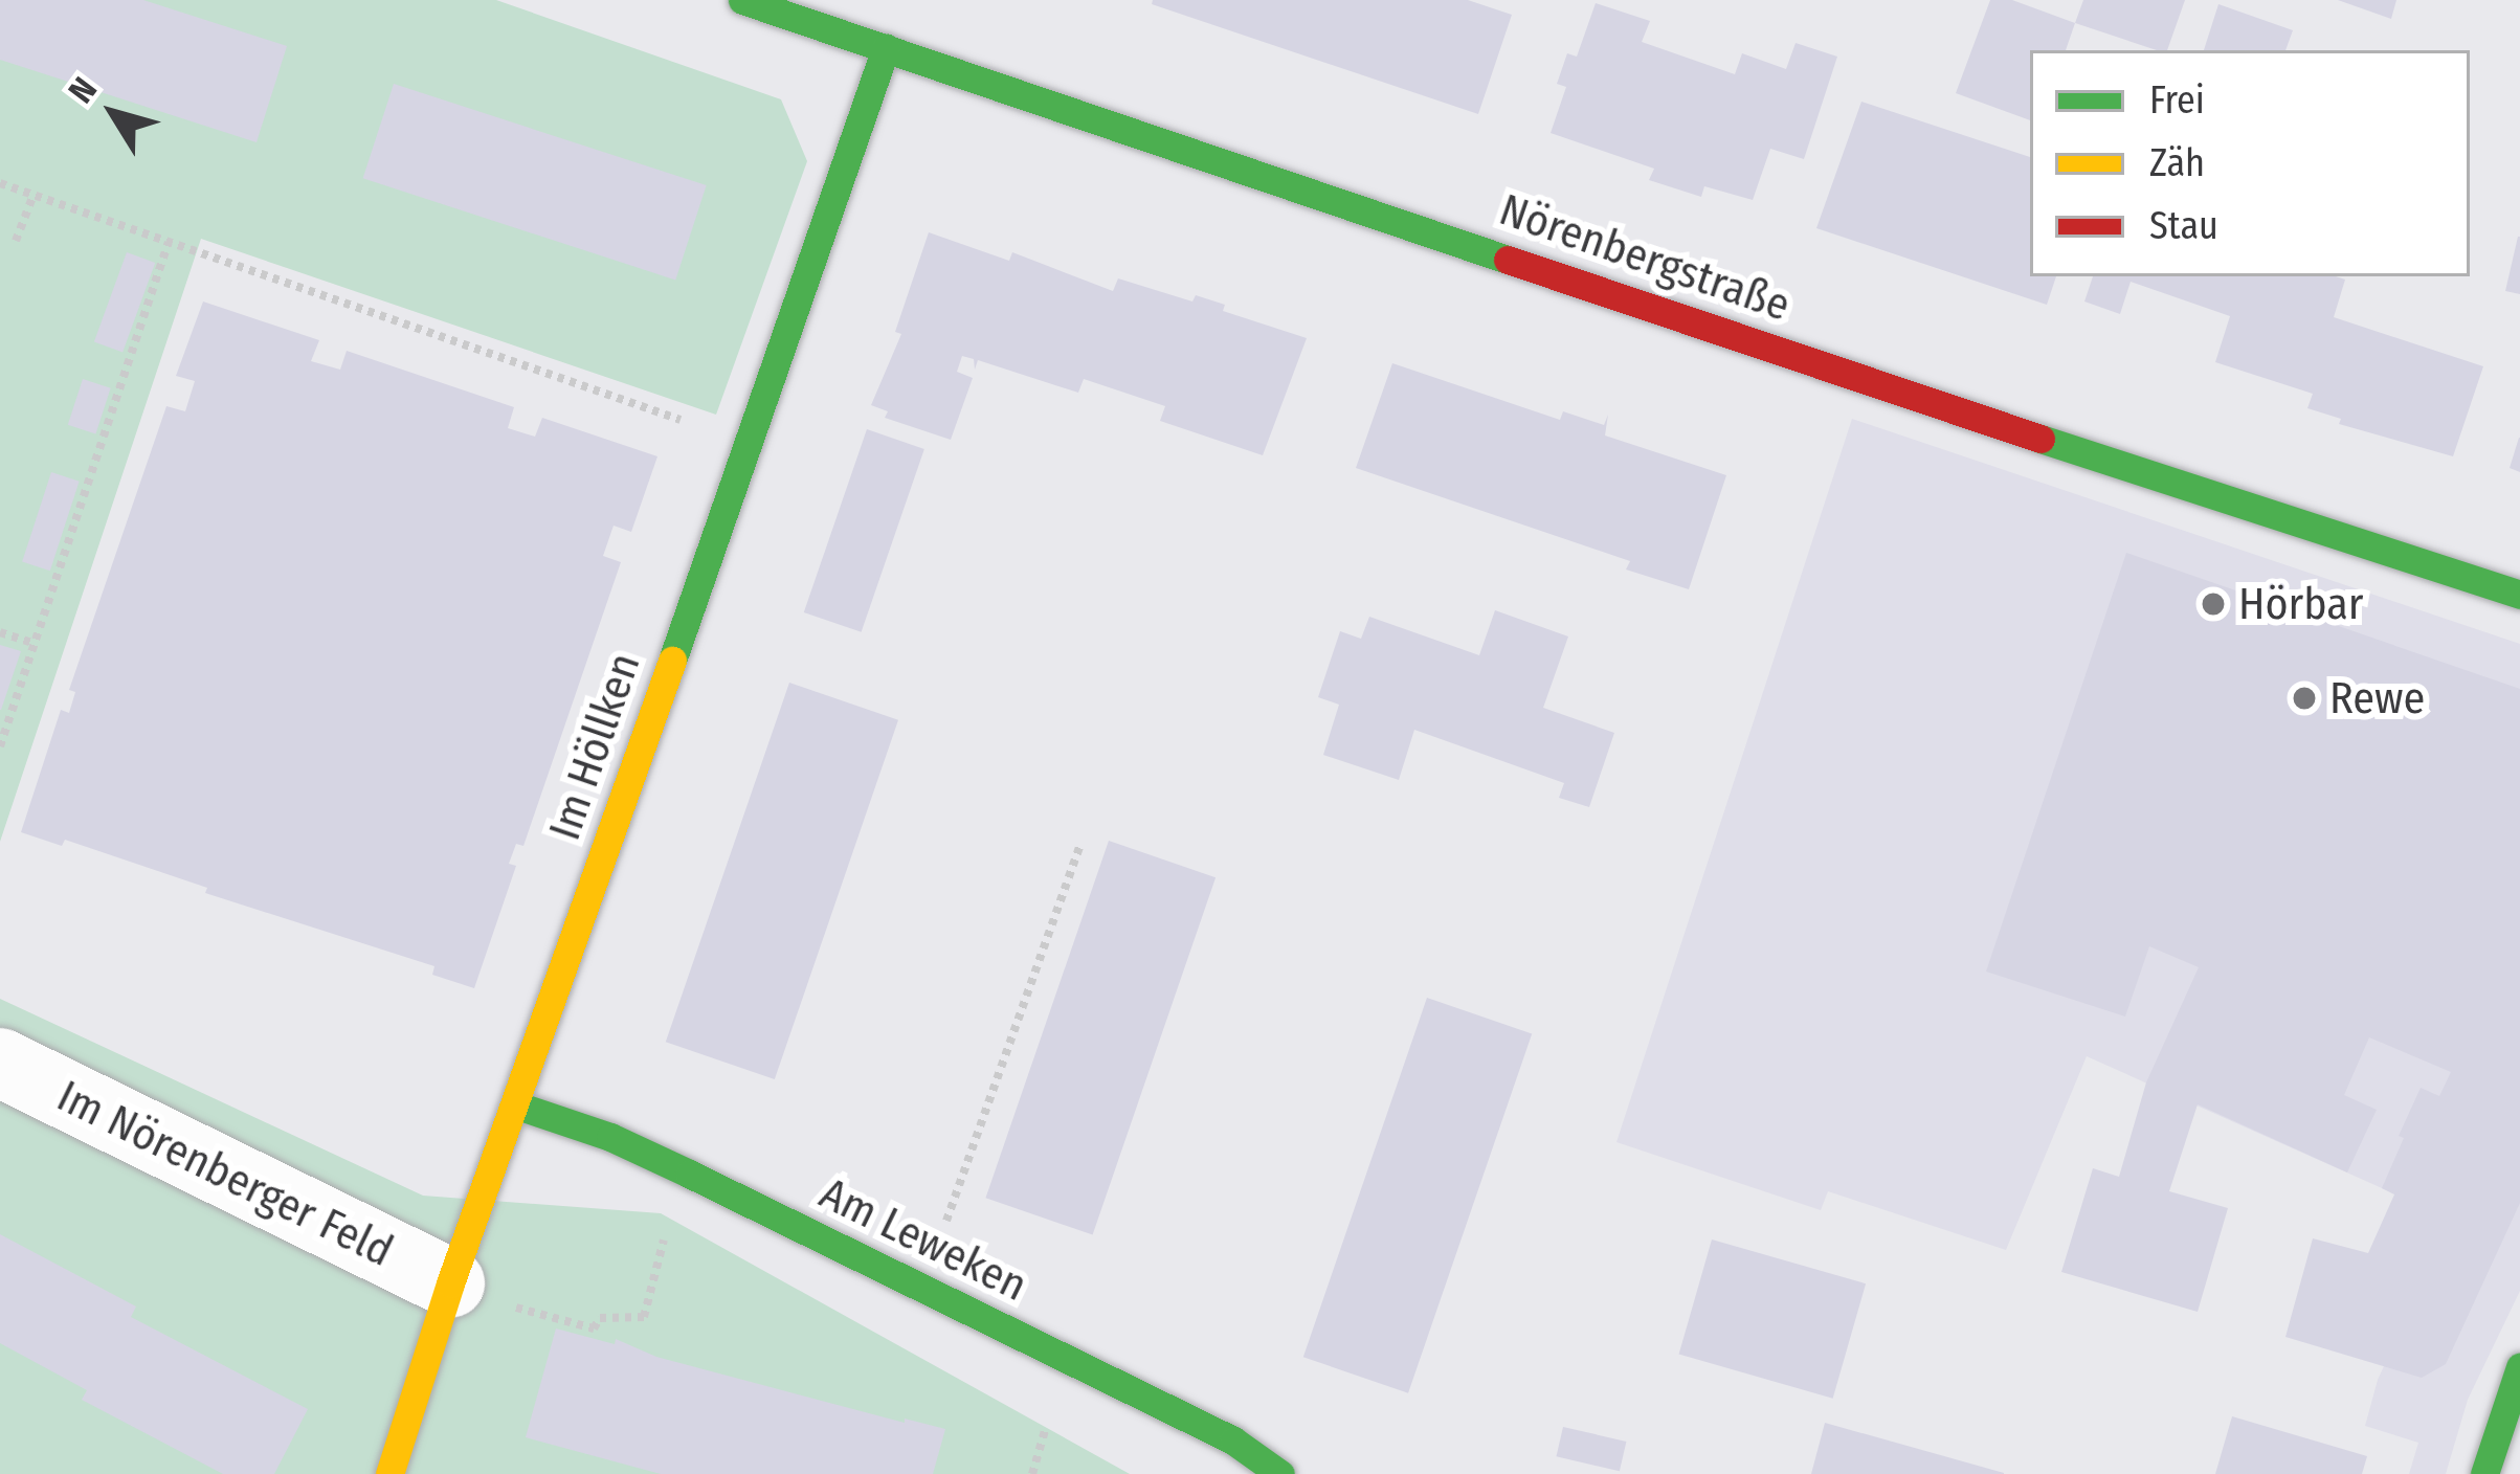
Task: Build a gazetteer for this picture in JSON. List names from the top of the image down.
{
  "streets": {
    "street": [
      "Nörenbergstraße",
      "Im Höllken",
      "Im Nörenberger Feld",
      "Am Leweken"
    ]
  },
  "crossings": [
    ["Nörenbergstraße", "Im Höllken"],
    ["Im Höllken", "Im Nörenberger Feld"],
    ["Im Höllken", "Am Leweken"]
  ],
  "places": ["Hörbar", "Rewe"],
  "legend": ["Frei", "Zäh", "Stau"],
  "north": "top left"
}
